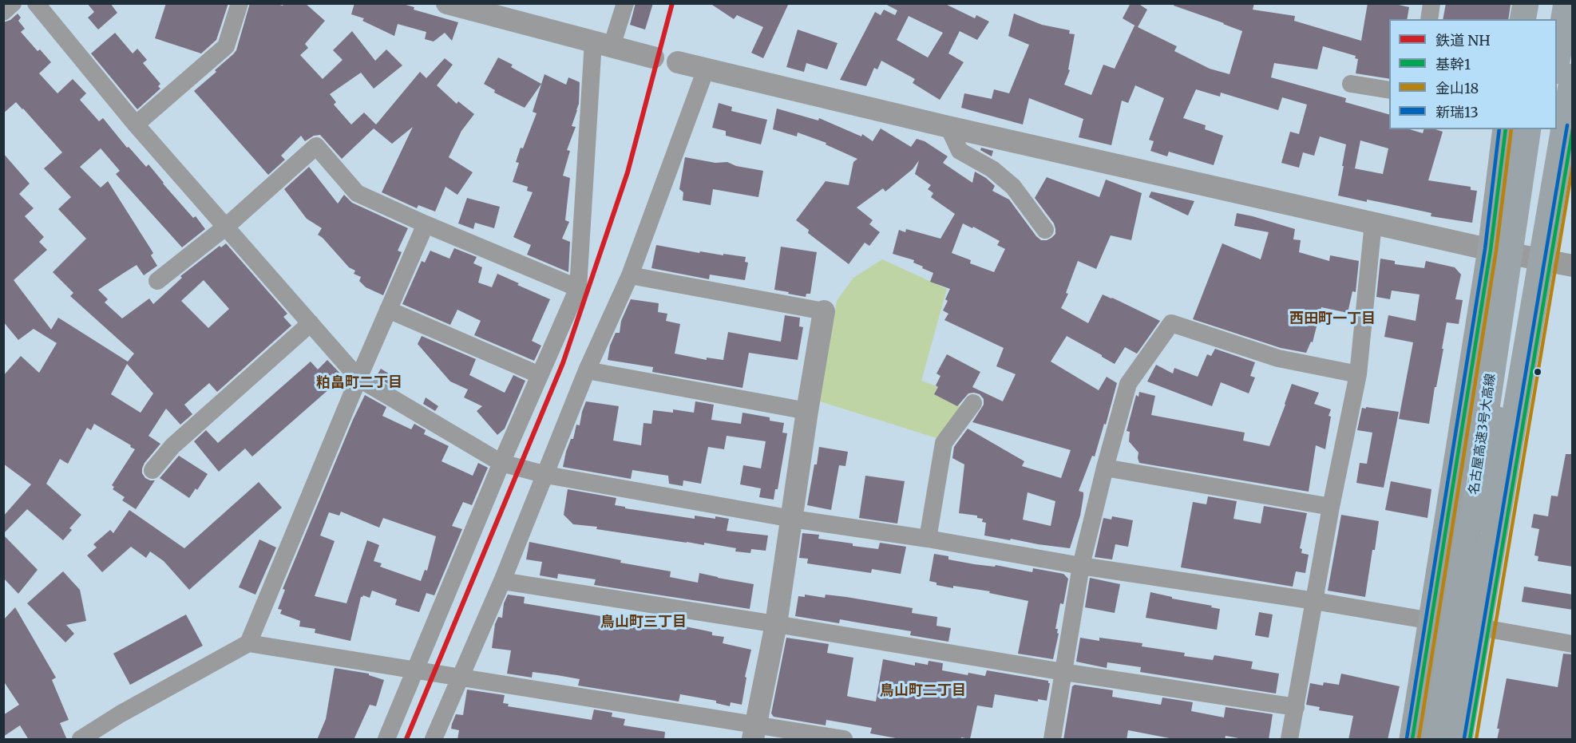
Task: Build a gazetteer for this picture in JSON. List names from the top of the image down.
{
  "streets": {
    "highway": ["名古屋高速3号大高線"]
  },
  "districts": [
    "西田町一丁目",
    "粕畠町二丁目",
    "鳥山町三丁目",
    "鳥山町二丁目"
  ],
  "lines": [
    "rail line NH",
    "transit line 新瑞13",
    "transit line 基幹1",
    "transit line 金山18"
  ],
  "legend": [
    "鉄道 NH",
    "基幹1",
    "金山18",
    "新瑞13"
  ]
}
